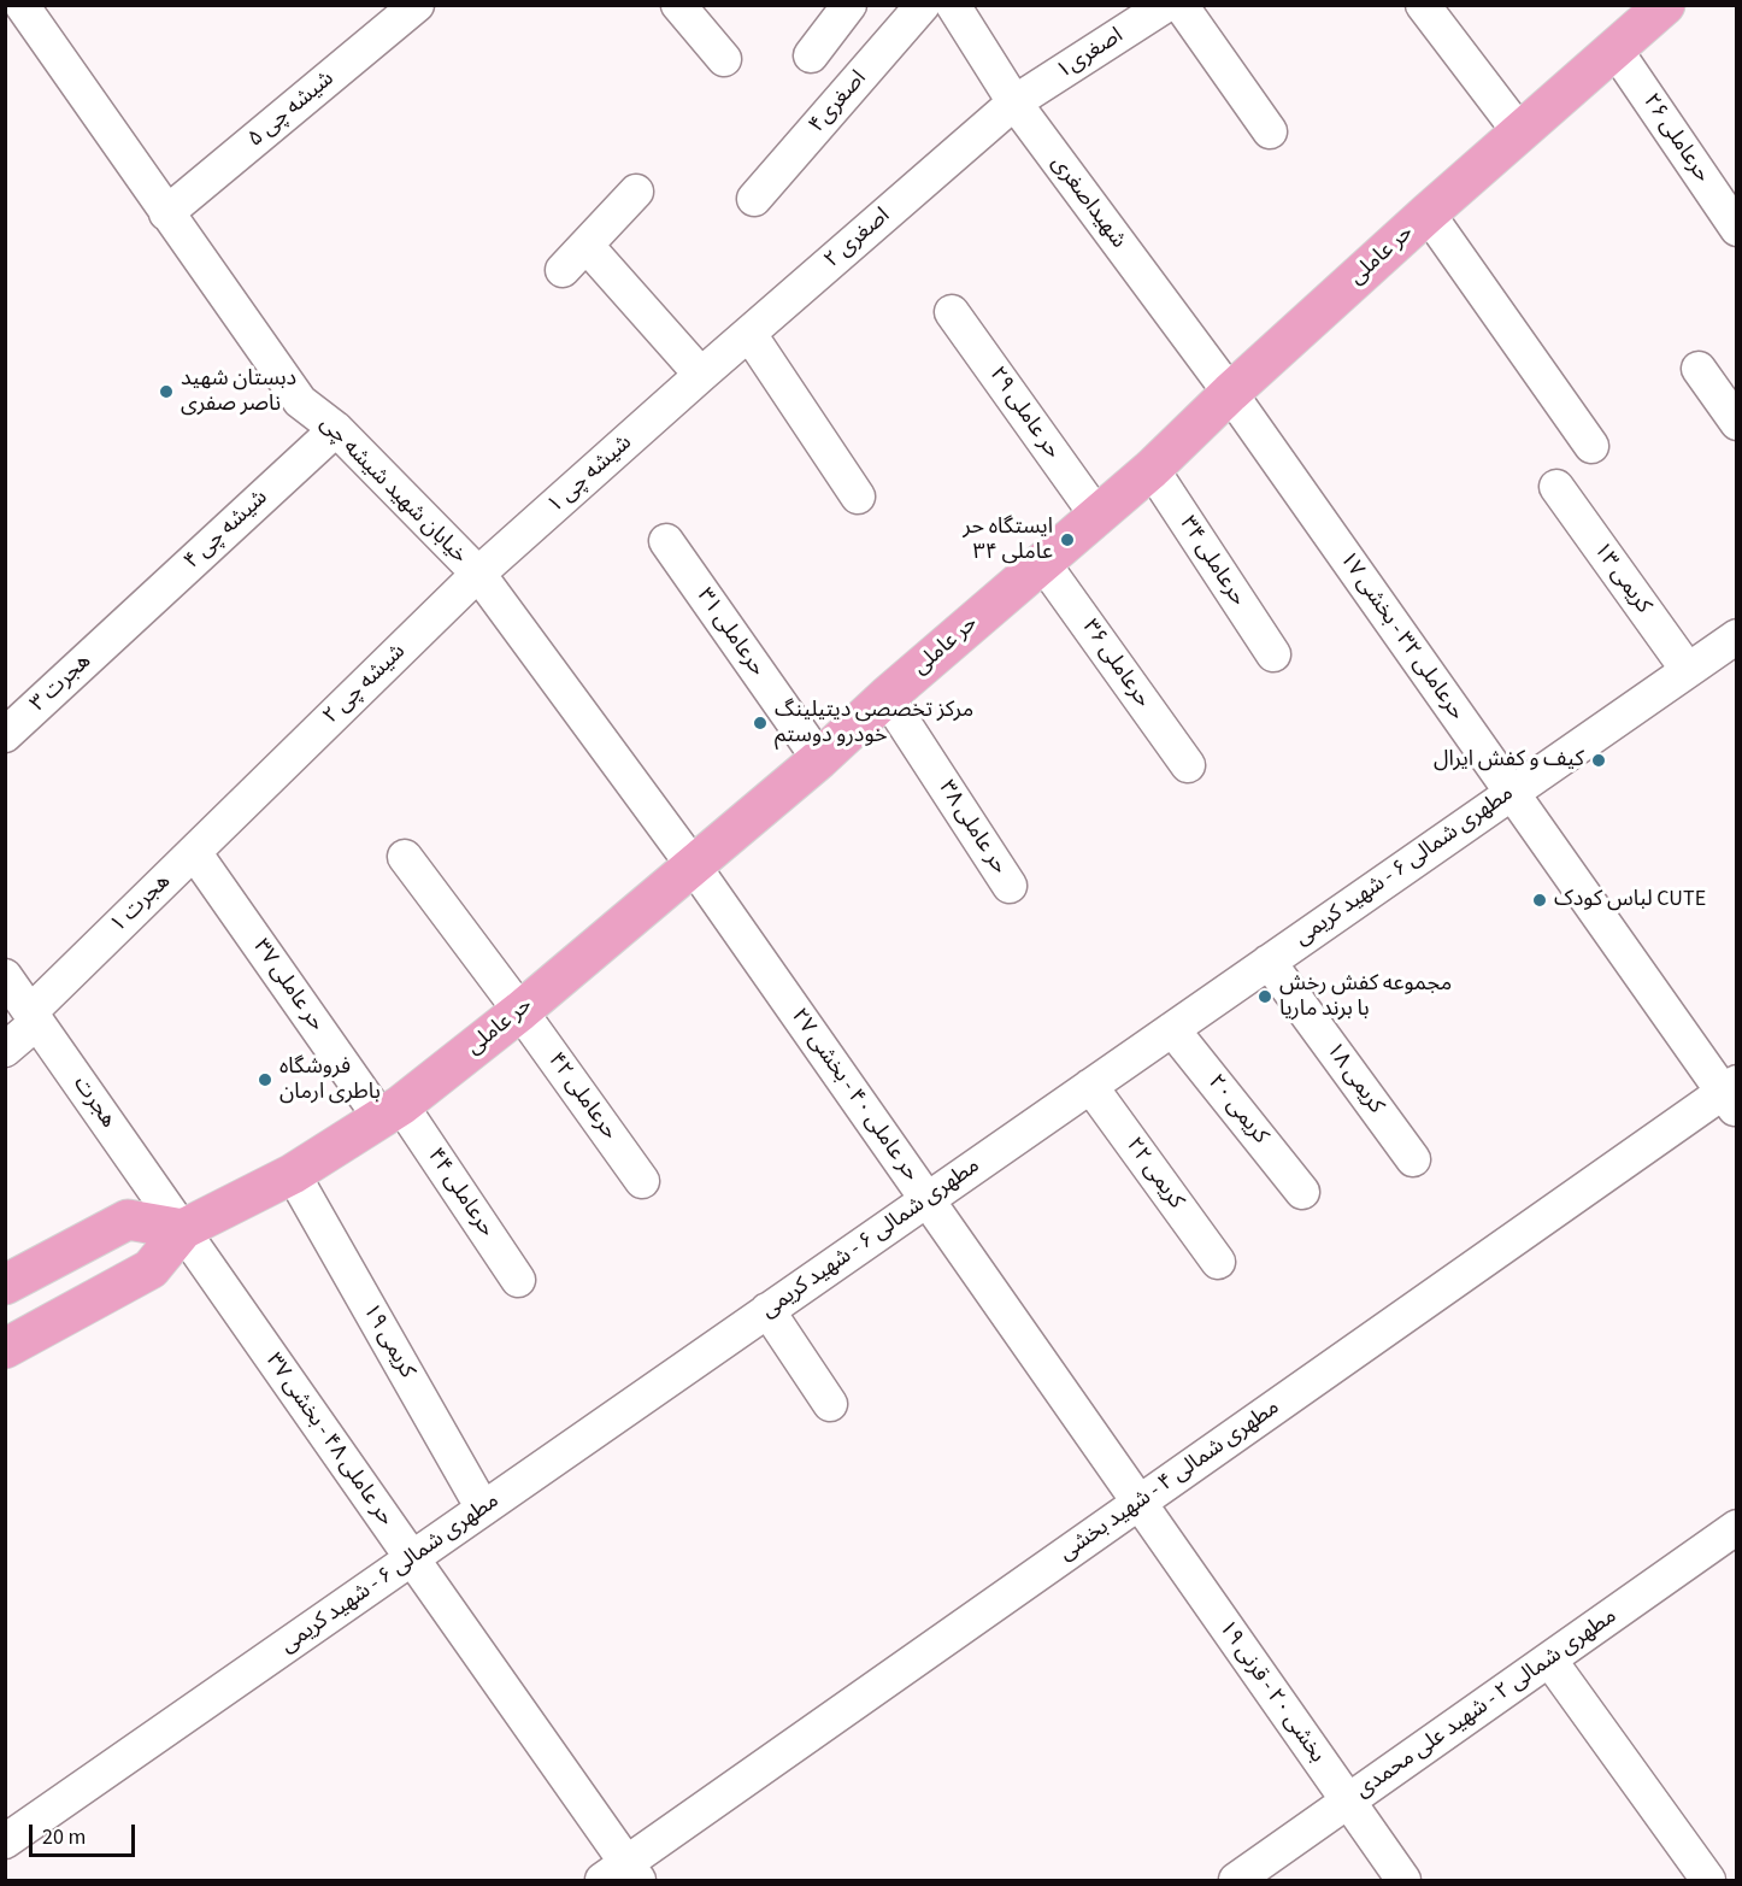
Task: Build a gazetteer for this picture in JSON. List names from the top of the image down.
{
  "streets": {
    "main road": ["حر عاملی"],
    "street": [
      "اصغری۱",
      "اصغری۴",
      "شیشه چی ۵",
      "حرعاملی ۲۶",
      "شهیداصغری",
      "اصغری ۲",
      "حر عاملی ۲۹",
      "شیشه چی ۱",
      "خیابان شهید شیشه چی",
      "شیشه چی ۴",
      "حرعاملی ۳۴",
      "کریمی ۱۳",
      "حرعاملی ۳۱",
      "حرعاملی ۳۲ - بخشی ۱۷",
      "حرعاملی ۳۶",
      "هجرت ۳",
      "شیشه چی ۲",
      "حر عاملی ۳۸",
      "مطهری شمالی ۶ - شهید کریمی",
      "هجرت ۱",
      "حر عاملی ۳۷",
      "کریمی ۱۸",
      "حر عاملی ۴۰ - بخشی ۲۷",
      "حرعاملی ۴۲",
      "هجرت",
      "کریمی ۲۰",
      "کریمی ۲۲",
      "حرعاملی ۴۴",
      "کریمی ۱۹",
      "حر عاملی ۴۸ - بخشی ۳۷",
      "مطهری شمالی ۴ - شهید بخشی",
      "بخشی ۲۰ - قرنی ۱۹",
      "مطهری شمالی ۲ - شهید علی محمدی"
    ]
  },
  "crossings": [
    ["اصغری۱", "شهیداصغری"],
    ["اصغری۱", "اصغری ۲"],
    ["شیشه چی ۵", "خیابان شهید شیشه چی"],
    ["حرعاملی ۲۶", "حر عاملی"],
    ["شهیداصغری", "اصغری ۲"],
    ["شهیداصغری", "حر عاملی"],
    ["شهیداصغری", "حرعاملی ۳۲ - بخشی ۱۷"],
    ["اصغری ۲", "شیشه چی ۱"],
    ["حر عاملی", "حر عاملی ۲۹"],
    ["حر عاملی", "خیابان شهید شیشه چی"],
    ["حر عاملی", "حرعاملی ۳۴"],
    ["حر عاملی", "حرعاملی ۳۱"],
    ["حر عاملی", "حرعاملی ۳۲ - بخشی ۱۷"],
    ["حر عاملی", "حرعاملی ۳۶"],
    ["حر عاملی", "حر عاملی ۳۸"],
    ["حر عاملی", "حر عاملی ۳۷"],
    ["حر عاملی", "حر عاملی ۴۰ - بخشی ۲۷"],
    ["حر عاملی", "حرعاملی ۴۲"],
    ["حر عاملی", "هجرت"],
    ["حر عاملی", "حرعاملی ۴۴"],
    ["حر عاملی", "کریمی ۱۹"],
    ["حر عاملی", "حر عاملی ۴۸ - بخشی ۳۷"],
    ["شیشه چی ۱", "خیابان شهید شیشه چی"],
    ["شیشه چی ۱", "شیشه چی ۲"],
    ["خیابان شهید شیشه چی", "شیشه چی ۴"],
    ["خیابان شهید شیشه چی", "شیشه چی ۲"],
    ["خیابان شهید شیشه چی", "حر عاملی ۴۰ - بخشی ۲۷"],
    ["شیشه چی ۴", "هجرت ۳"],
    ["کریمی ۱۳", "مطهری شمالی ۶ - شهید کریمی"],
    ["حرعاملی ۳۲ - بخشی ۱۷", "مطهری شمالی ۶ - شهید کریمی"],
    ["حرعاملی ۳۲ - بخشی ۱۷", "مطهری شمالی ۴ - شهید بخشی"],
    ["شیشه چی ۲", "هجرت ۱"],
    ["مطهری شمالی ۶ - شهید کریمی", "کریمی ۱۸"],
    ["مطهری شمالی ۶ - شهید کریمی", "حر عاملی ۴۰ - بخشی ۲۷"],
    ["مطهری شمالی ۶ - شهید کریمی", "کریمی ۲۰"],
    ["مطهری شمالی ۶ - شهید کریمی", "کریمی ۲۲"],
    ["مطهری شمالی ۶ - شهید کریمی", "کریمی ۱۹"],
    ["مطهری شمالی ۶ - شهید کریمی", "حر عاملی ۴۸ - بخشی ۳۷"],
    ["هجرت ۱", "حر عاملی ۳۷"],
    ["هجرت ۱", "هجرت"],
    ["حر عاملی ۳۷", "حرعاملی ۴۴"],
    ["حر عاملی ۴۰ - بخشی ۲۷", "مطهری شمالی ۴ - شهید بخشی"],
    ["حر عاملی ۴۰ - بخشی ۲۷", "بخشی ۲۰ - قرنی ۱۹"],
    ["هجرت", "حر عاملی ۴۸ - بخشی ۳۷"],
    ["حر عاملی ۴۸ - بخشی ۳۷", "مطهری شمالی ۴ - شهید بخشی"],
    ["مطهری شمالی ۴ - شهید بخشی", "بخشی ۲۰ - قرنی ۱۹"],
    ["بخشی ۲۰ - قرنی ۱۹", "مطهری شمالی ۲ - شهید علی محمدی"]
  ],
  "places": [
    "دبستان شهید ناصر صفری",
    "ایستگاه حر عاملی ۳۴",
    "مرکز تخصصی دیتیلینگ خودرو دوستم",
    "کیف و کفش ایرال",
    "لباس کودک CUTE",
    "مجموعه کفش رخش با برند ماریا",
    "فروشگاه باطری ارمان"
  ],
  "scale_bar": "20 m"
}
